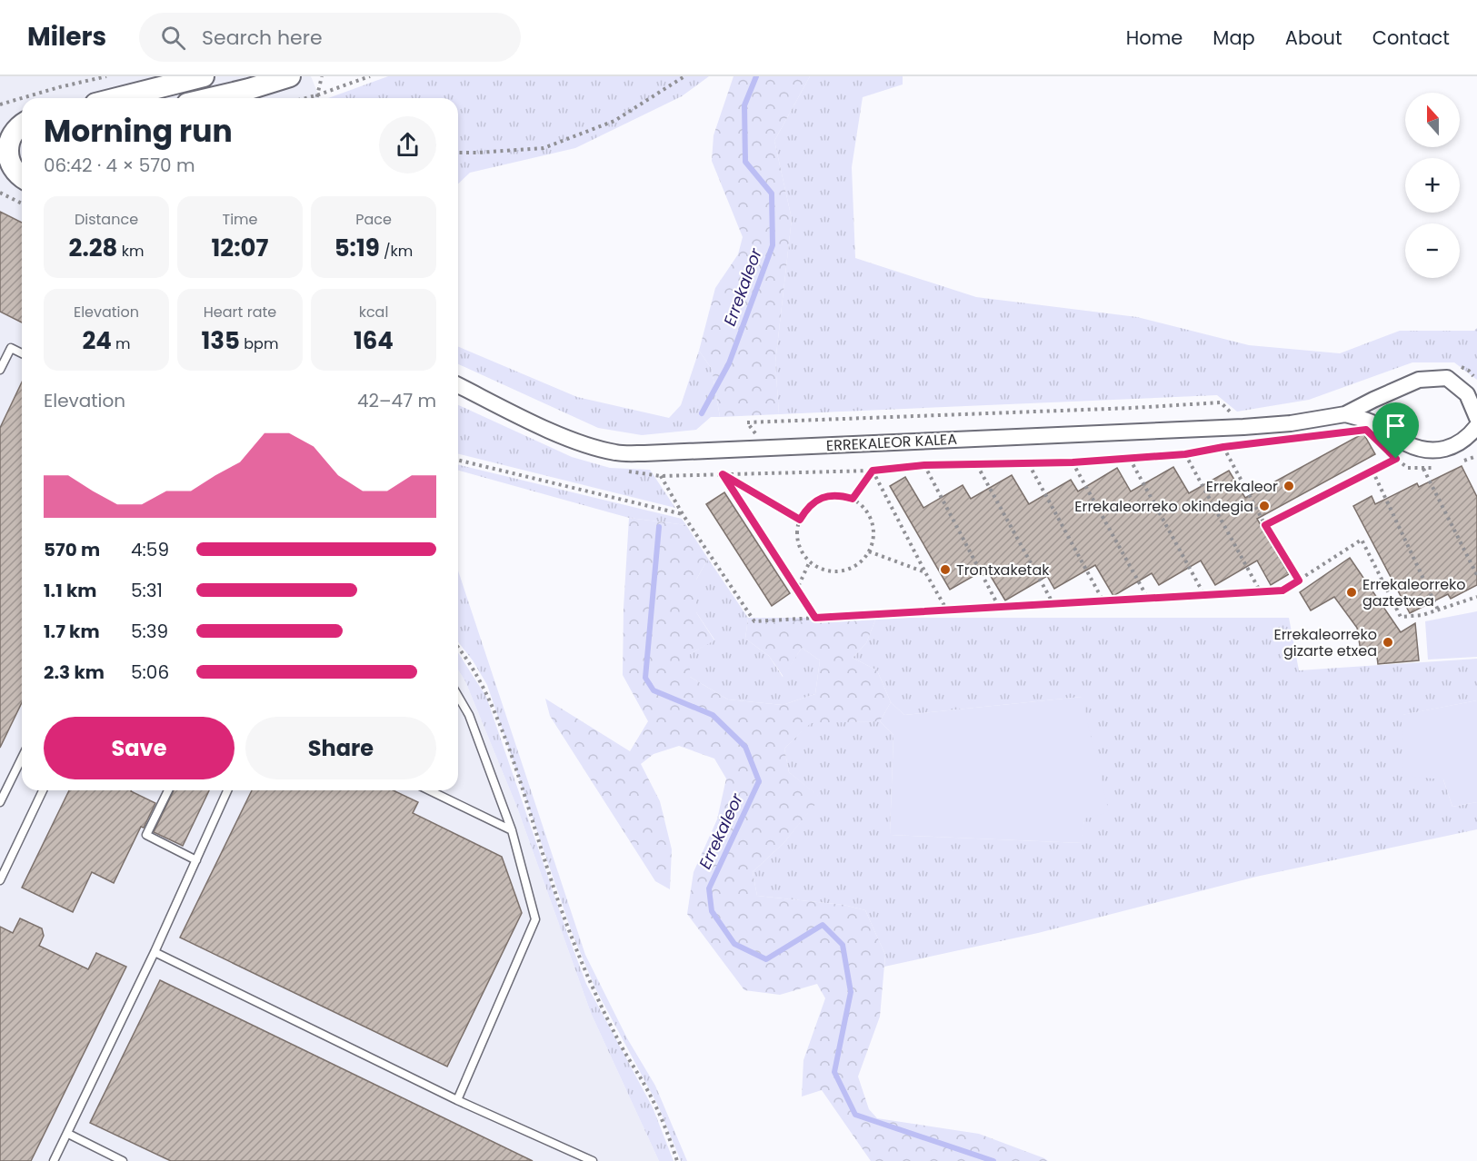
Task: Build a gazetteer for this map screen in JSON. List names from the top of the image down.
{
  "streets": {
    "street": ["ERREKALEOR KALEA"]
  },
  "water": ["Errekaleor"],
  "places": [
    "Errekaleor",
    "Errekaleorreko okindegia",
    "Trontxaketak",
    "Errekaleorreko gaztetxea",
    "Errekaleorreko gizarte etxea"
  ],
  "north": "top",
  "page": {
    "header": "Milers",
    "search": "Search here",
    "nav": [
      "Home",
      "Map",
      "About",
      "Contact"
    ],
    "map_buttons": ["+", "−"],
    "heading": ["Morning run", "06:42 · 4 × 570 m"],
    "stats": [
      ["Distance", "2.28 km"],
      ["Time", "12:07"],
      ["Pace", "5:19 /km"],
      ["Elevation", "24 m"],
      ["Heart rate", "135 bpm"],
      ["kcal", "164"]
    ],
    "chart": ["Elevation", "42–47 m"],
    "list": [
      {
        "name": "570 m",
        "note": "4:59"
      },
      {
        "name": "1.1 km",
        "note": "5:31"
      },
      {
        "name": "1.7 km",
        "note": "5:39"
      },
      {
        "name": "2.3 km",
        "note": "5:06"
      }
    ],
    "buttons": ["Save", "Share"]
  }
}
